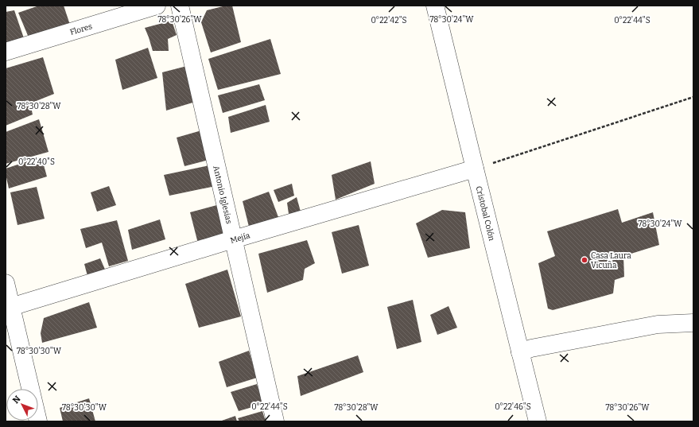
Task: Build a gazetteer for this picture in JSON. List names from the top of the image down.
{
  "streets": {
    "street": [
      "Flores",
      "Antonio Iglesias",
      "Cristobal Colón",
      "Mejía"
    ]
  },
  "crossings": [
    ["Antonio Iglesias", "Mejía"],
    ["Cristobal Colón", "Mejía"]
  ],
  "places": ["Casa Laura Vicuña"],
  "north": "top left",
  "coordinates": [
    "78°30'26\"W",
    "78°30'24\"W",
    "0°22'44\"S",
    "0°22'42\"S",
    "78°30'28\"W",
    "0°22'40\"S",
    "78°30'30\"W",
    "0°22'46\"S"
  ]
}
